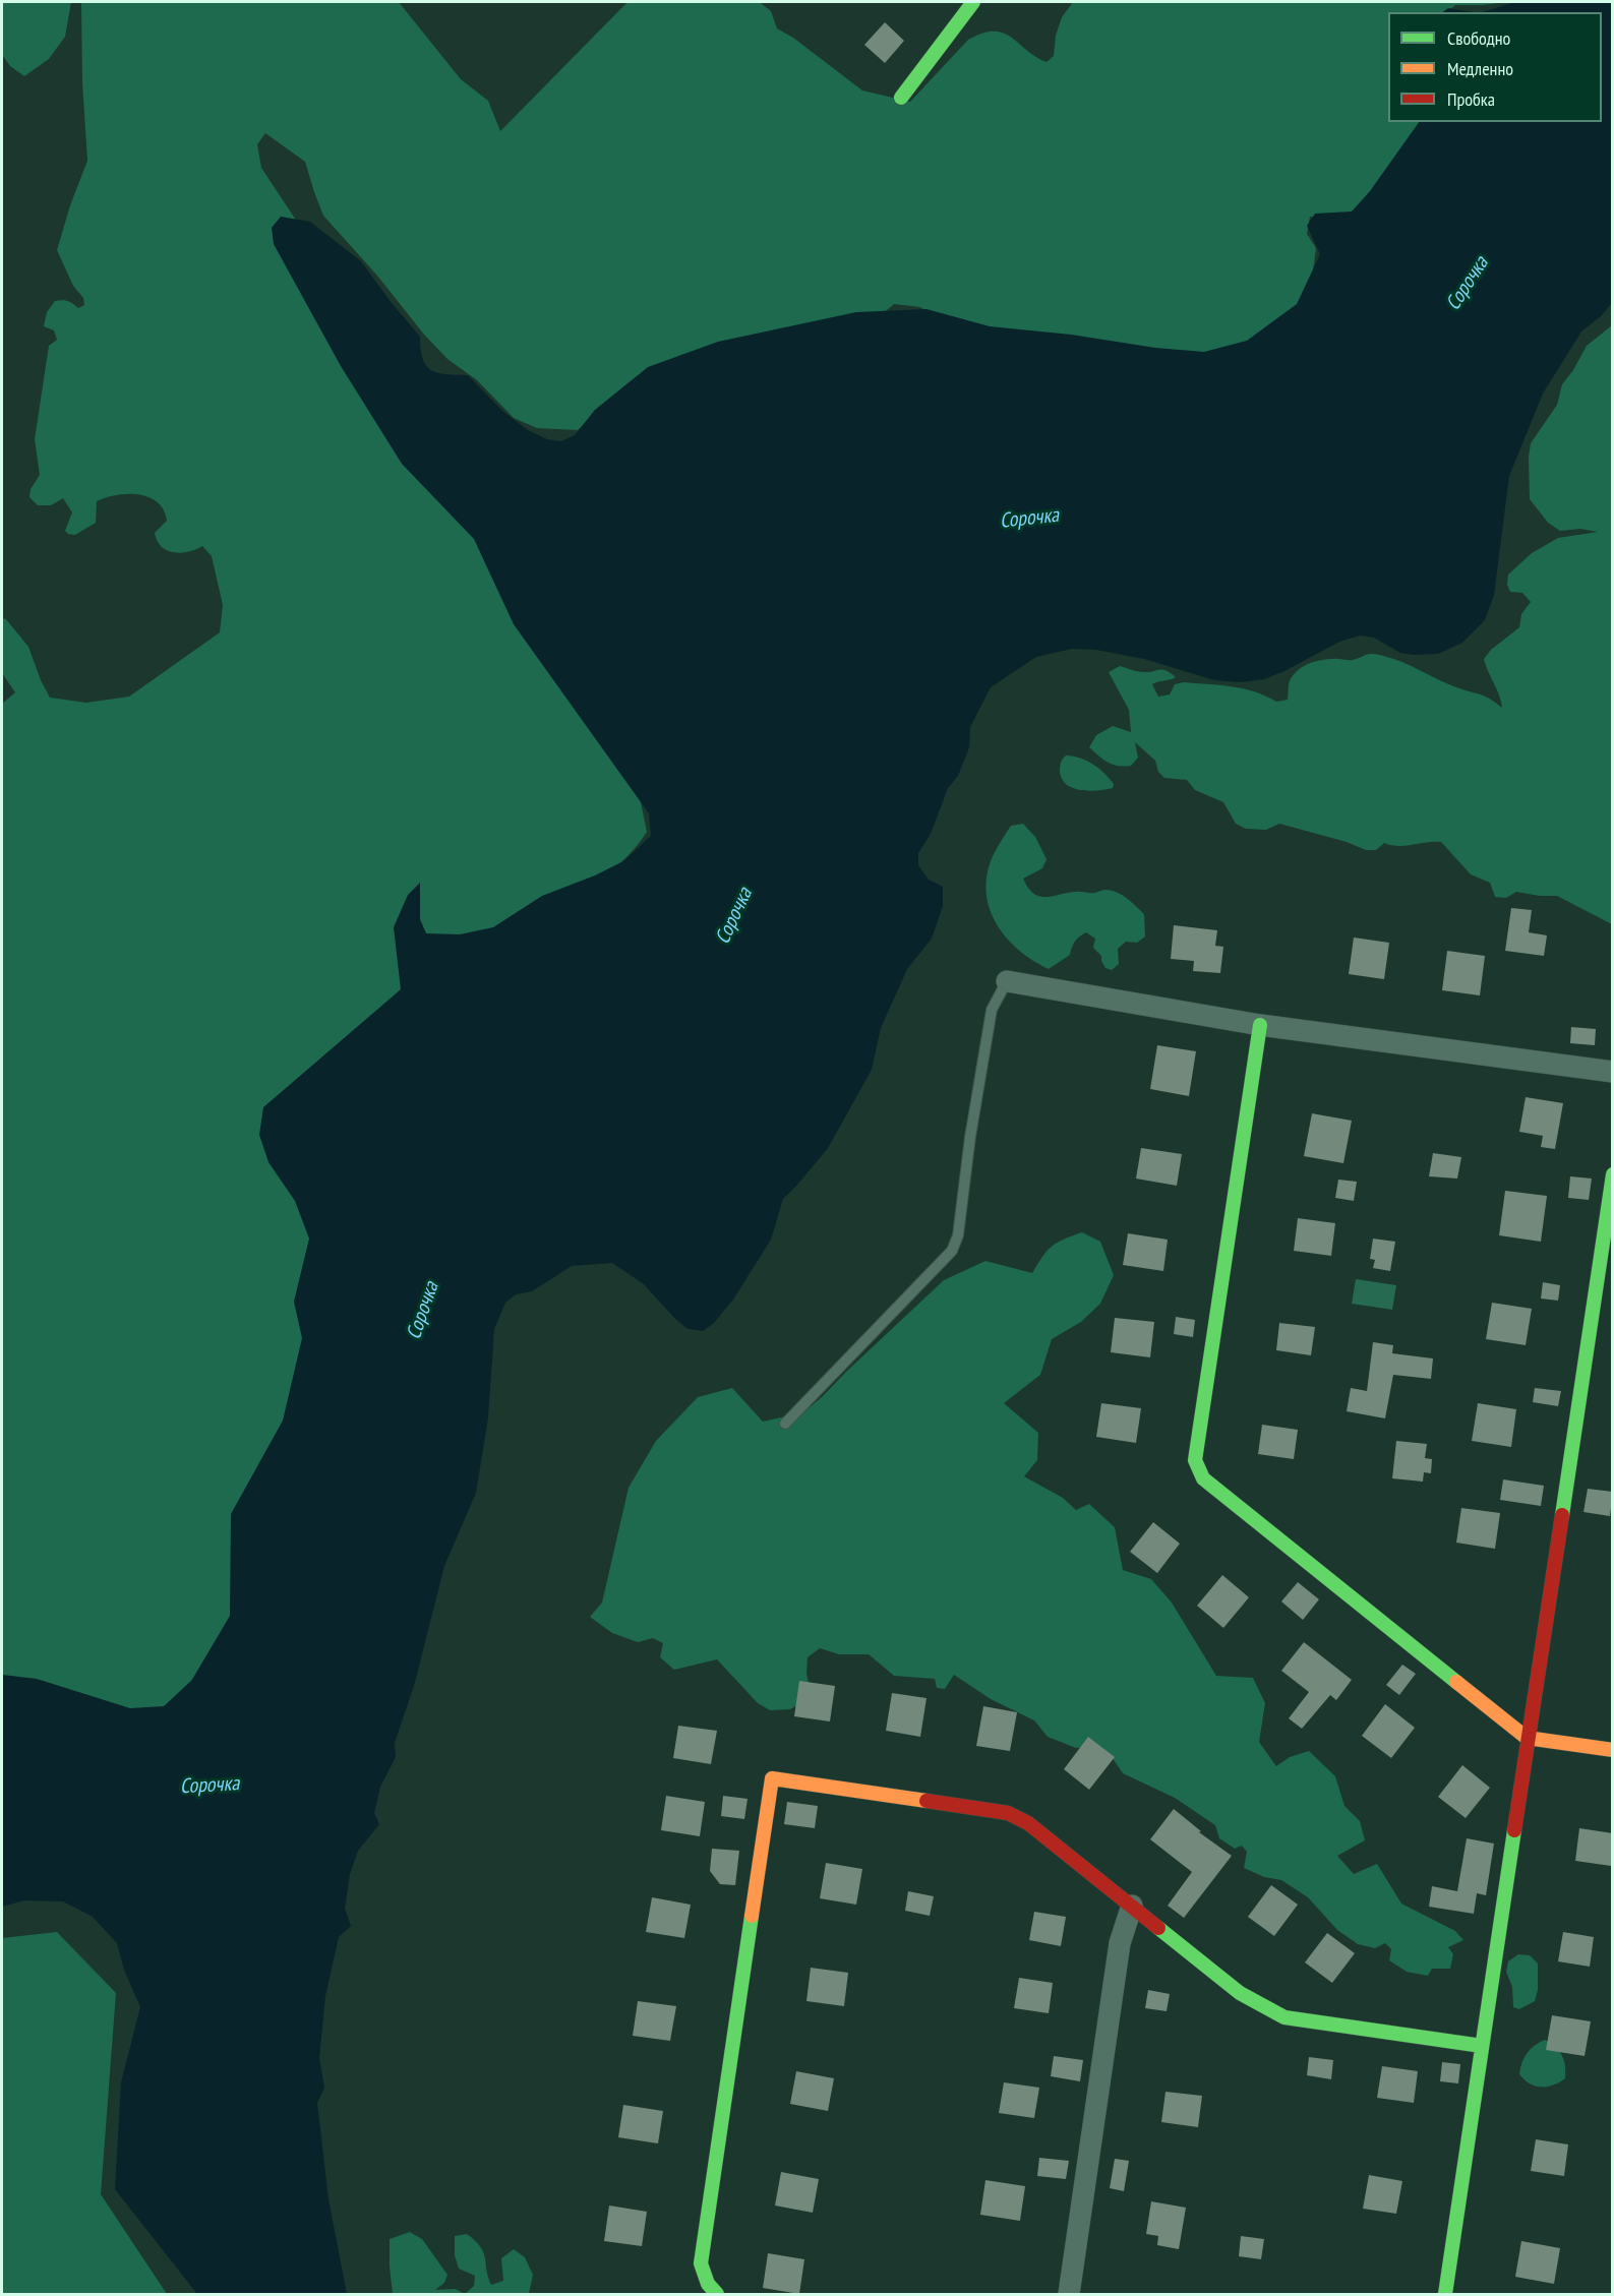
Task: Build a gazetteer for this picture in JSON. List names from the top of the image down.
{
  "water": ["Сорочка"],
  "legend": ["Свободно", "Медленно", "Пробка"]
}
